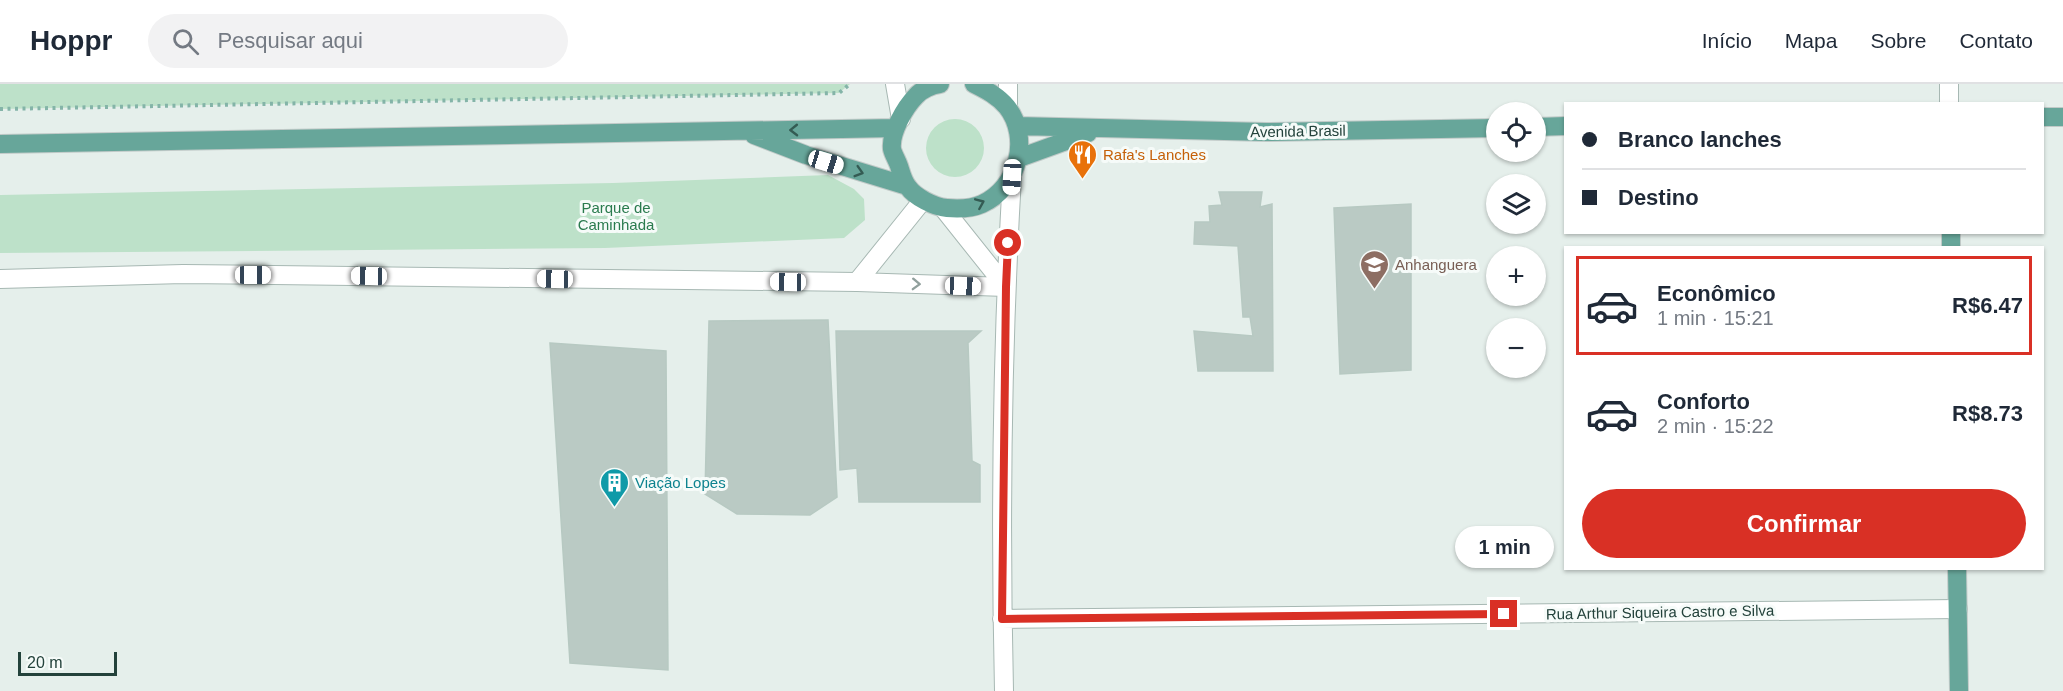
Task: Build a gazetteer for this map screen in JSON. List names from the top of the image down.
{
  "streets": {
    "main road": ["Avenida Brasil"],
    "street": ["Rua Arthur Siqueira Castro e Silva"]
  },
  "parks": ["Parque de Caminhada"],
  "places": {
    "restaurant": ["Rafa's Lanches"],
    "school or university": ["Anhanguera"],
    "building": ["Viação Lopes"]
  },
  "scale_bar": "20 m",
  "page": {
    "header": "Hoppr",
    "search": "Pesquisar aqui",
    "nav": [
      "Início",
      "Mapa",
      "Sobre",
      "Contato"
    ],
    "map_buttons": ["+", "−"],
    "banner": ["Branco lanches", "Destino"],
    "list": [
      {
        "name": "Econômico",
        "note": "1 min · 15:21",
        "value": "R$6.47"
      },
      {
        "name": "Conforto",
        "note": "2 min · 15:22",
        "value": "R$8.73"
      }
    ],
    "buttons": "Confirmar",
    "bubble": "1 min",
    "scale": "20 m"
  }
}
